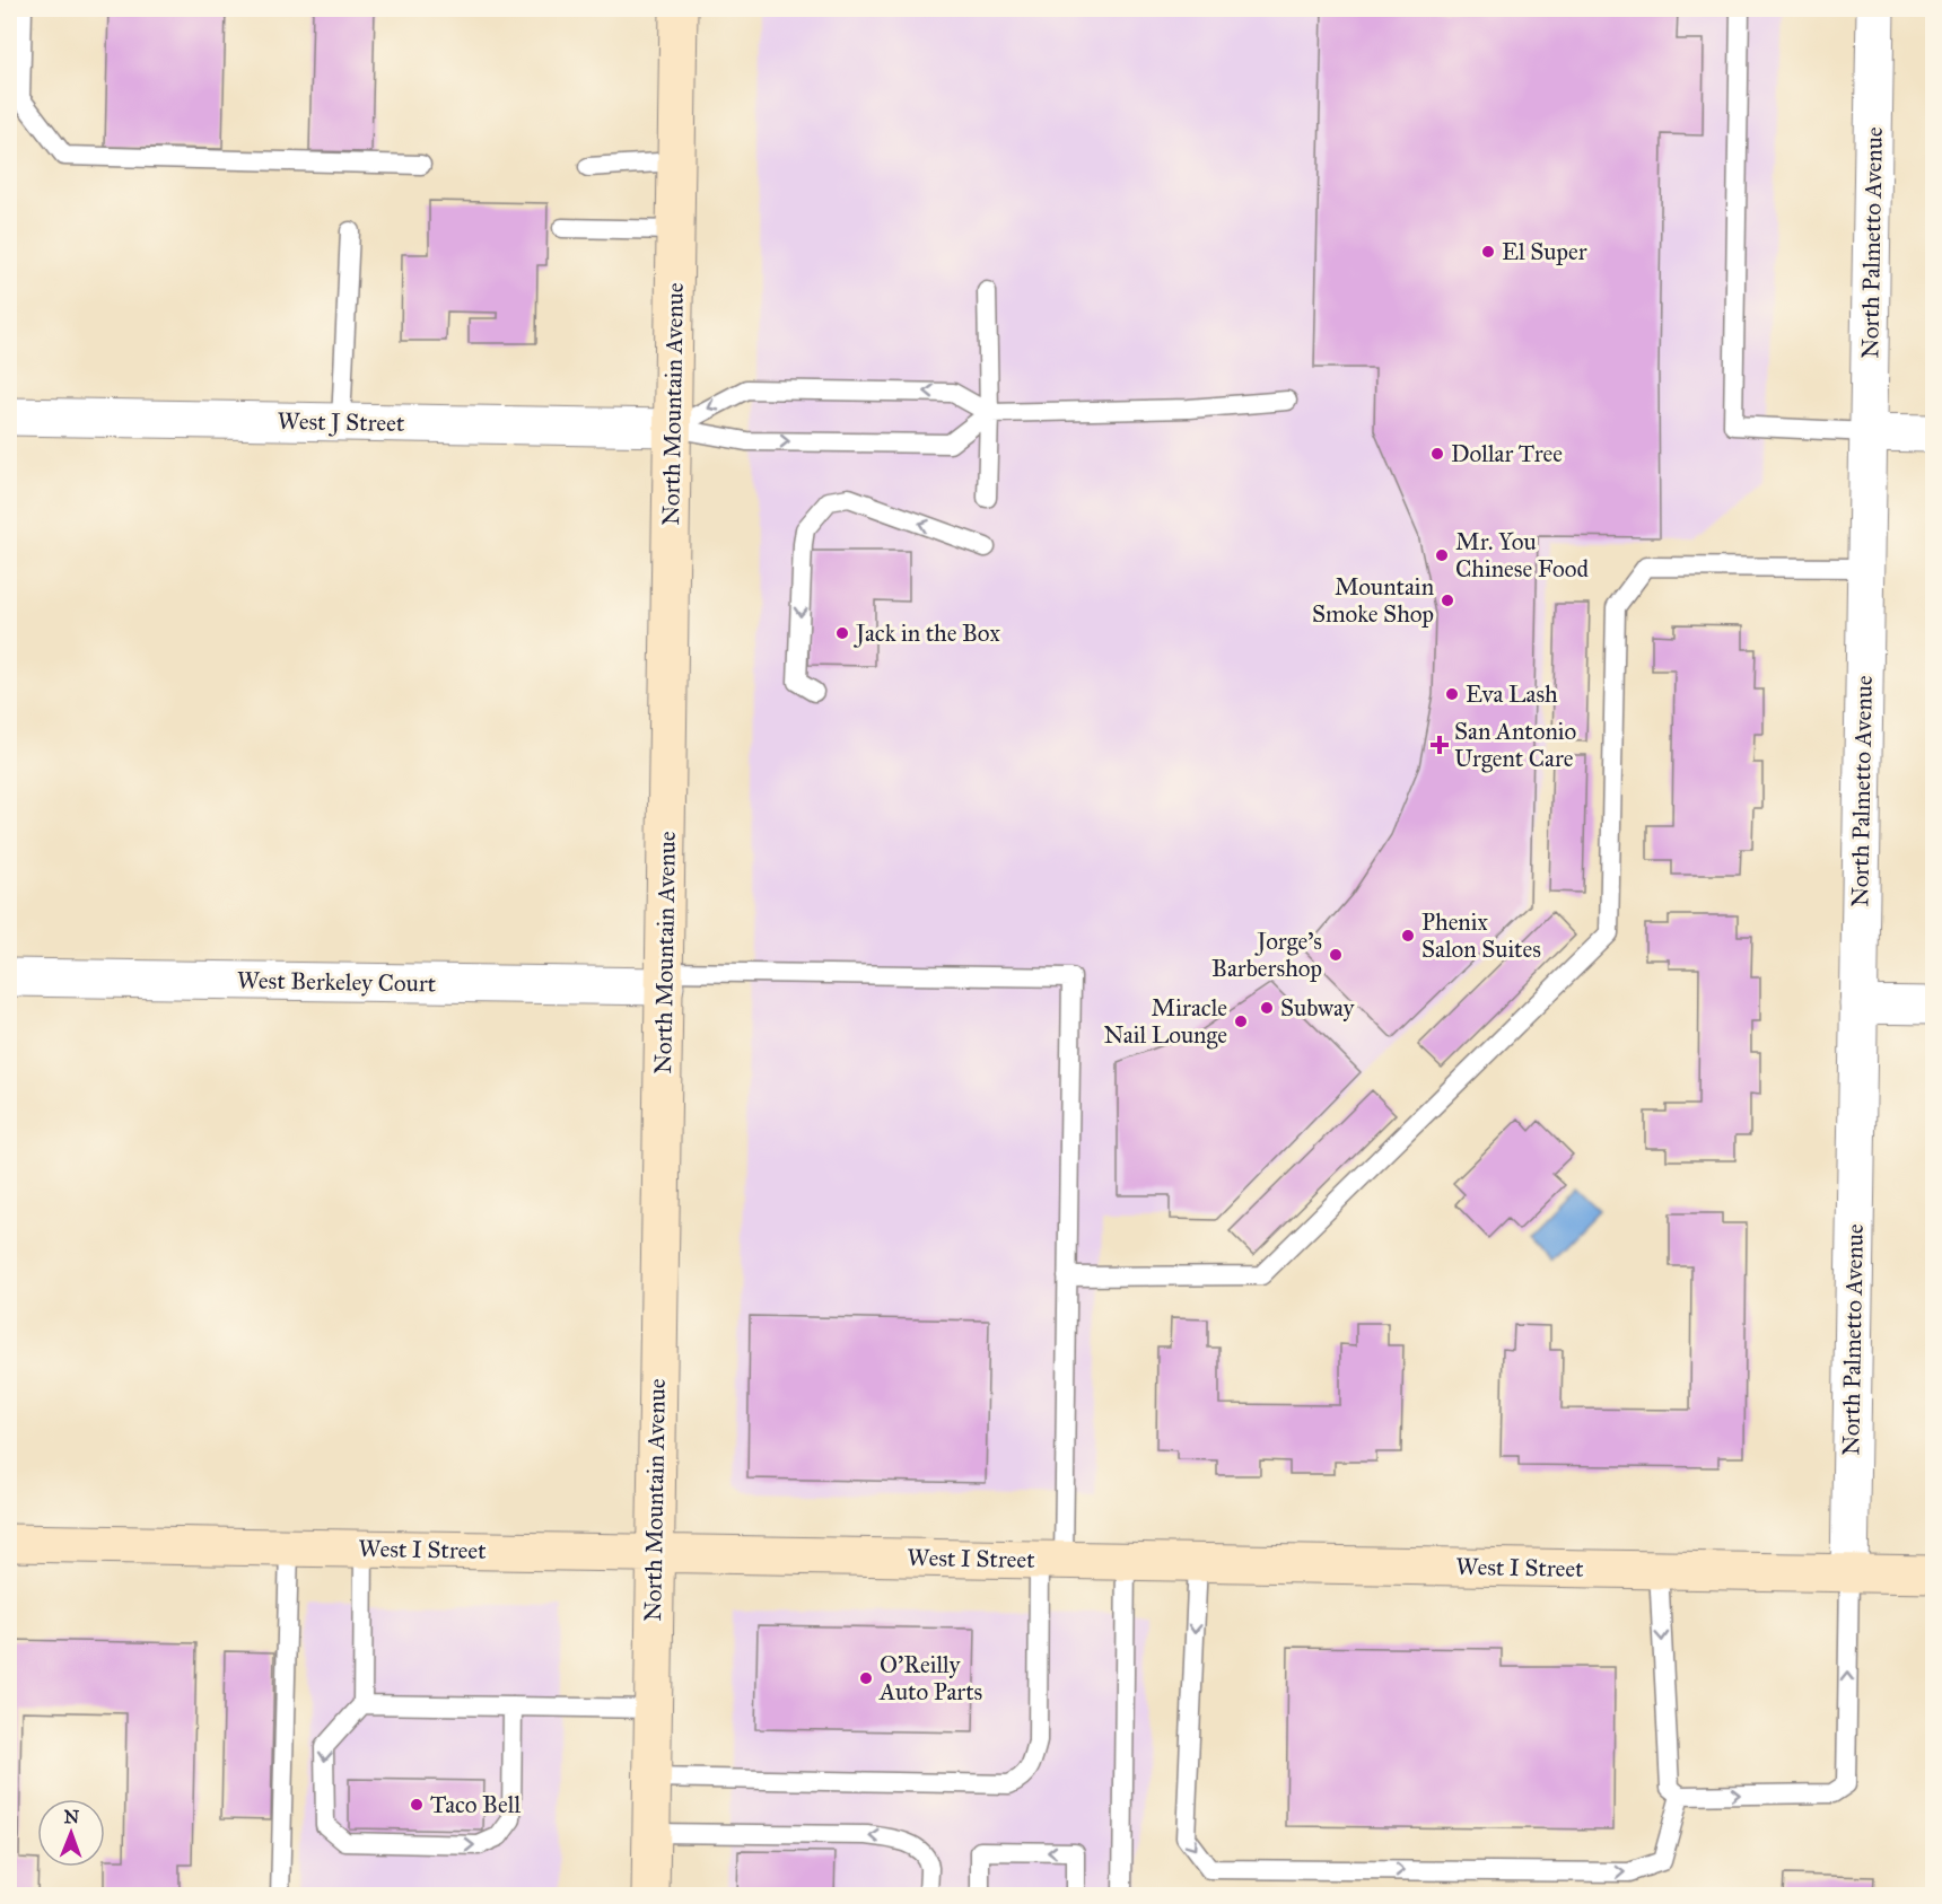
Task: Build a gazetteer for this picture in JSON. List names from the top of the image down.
{
  "streets": {
    "street": [
      "North Palmetto Avenue",
      "North Mountain Avenue",
      "West J Street",
      "West Berkeley Court",
      "West I Street"
    ]
  },
  "crossings": [
    ["North Palmetto Avenue", "West I Street"],
    ["North Mountain Avenue", "West J Street"],
    ["North Mountain Avenue", "West Berkeley Court"],
    ["North Mountain Avenue", "West I Street"]
  ],
  "places": {
    "other": [
      "El Super",
      "Dollar Tree",
      "Mr. You Chinese Food",
      "Mountain Smoke Shop",
      "Jack in the Box",
      "Eva Lash",
      "Phenix Salon Suites",
      "Jorge's Barbershop",
      "Subway",
      "Miracle Nail Lounge",
      "O'Reilly Auto Parts",
      "Taco Bell"
    ],
    "health": ["San Antonio Urgent Care"]
  },
  "north": "top"
}
